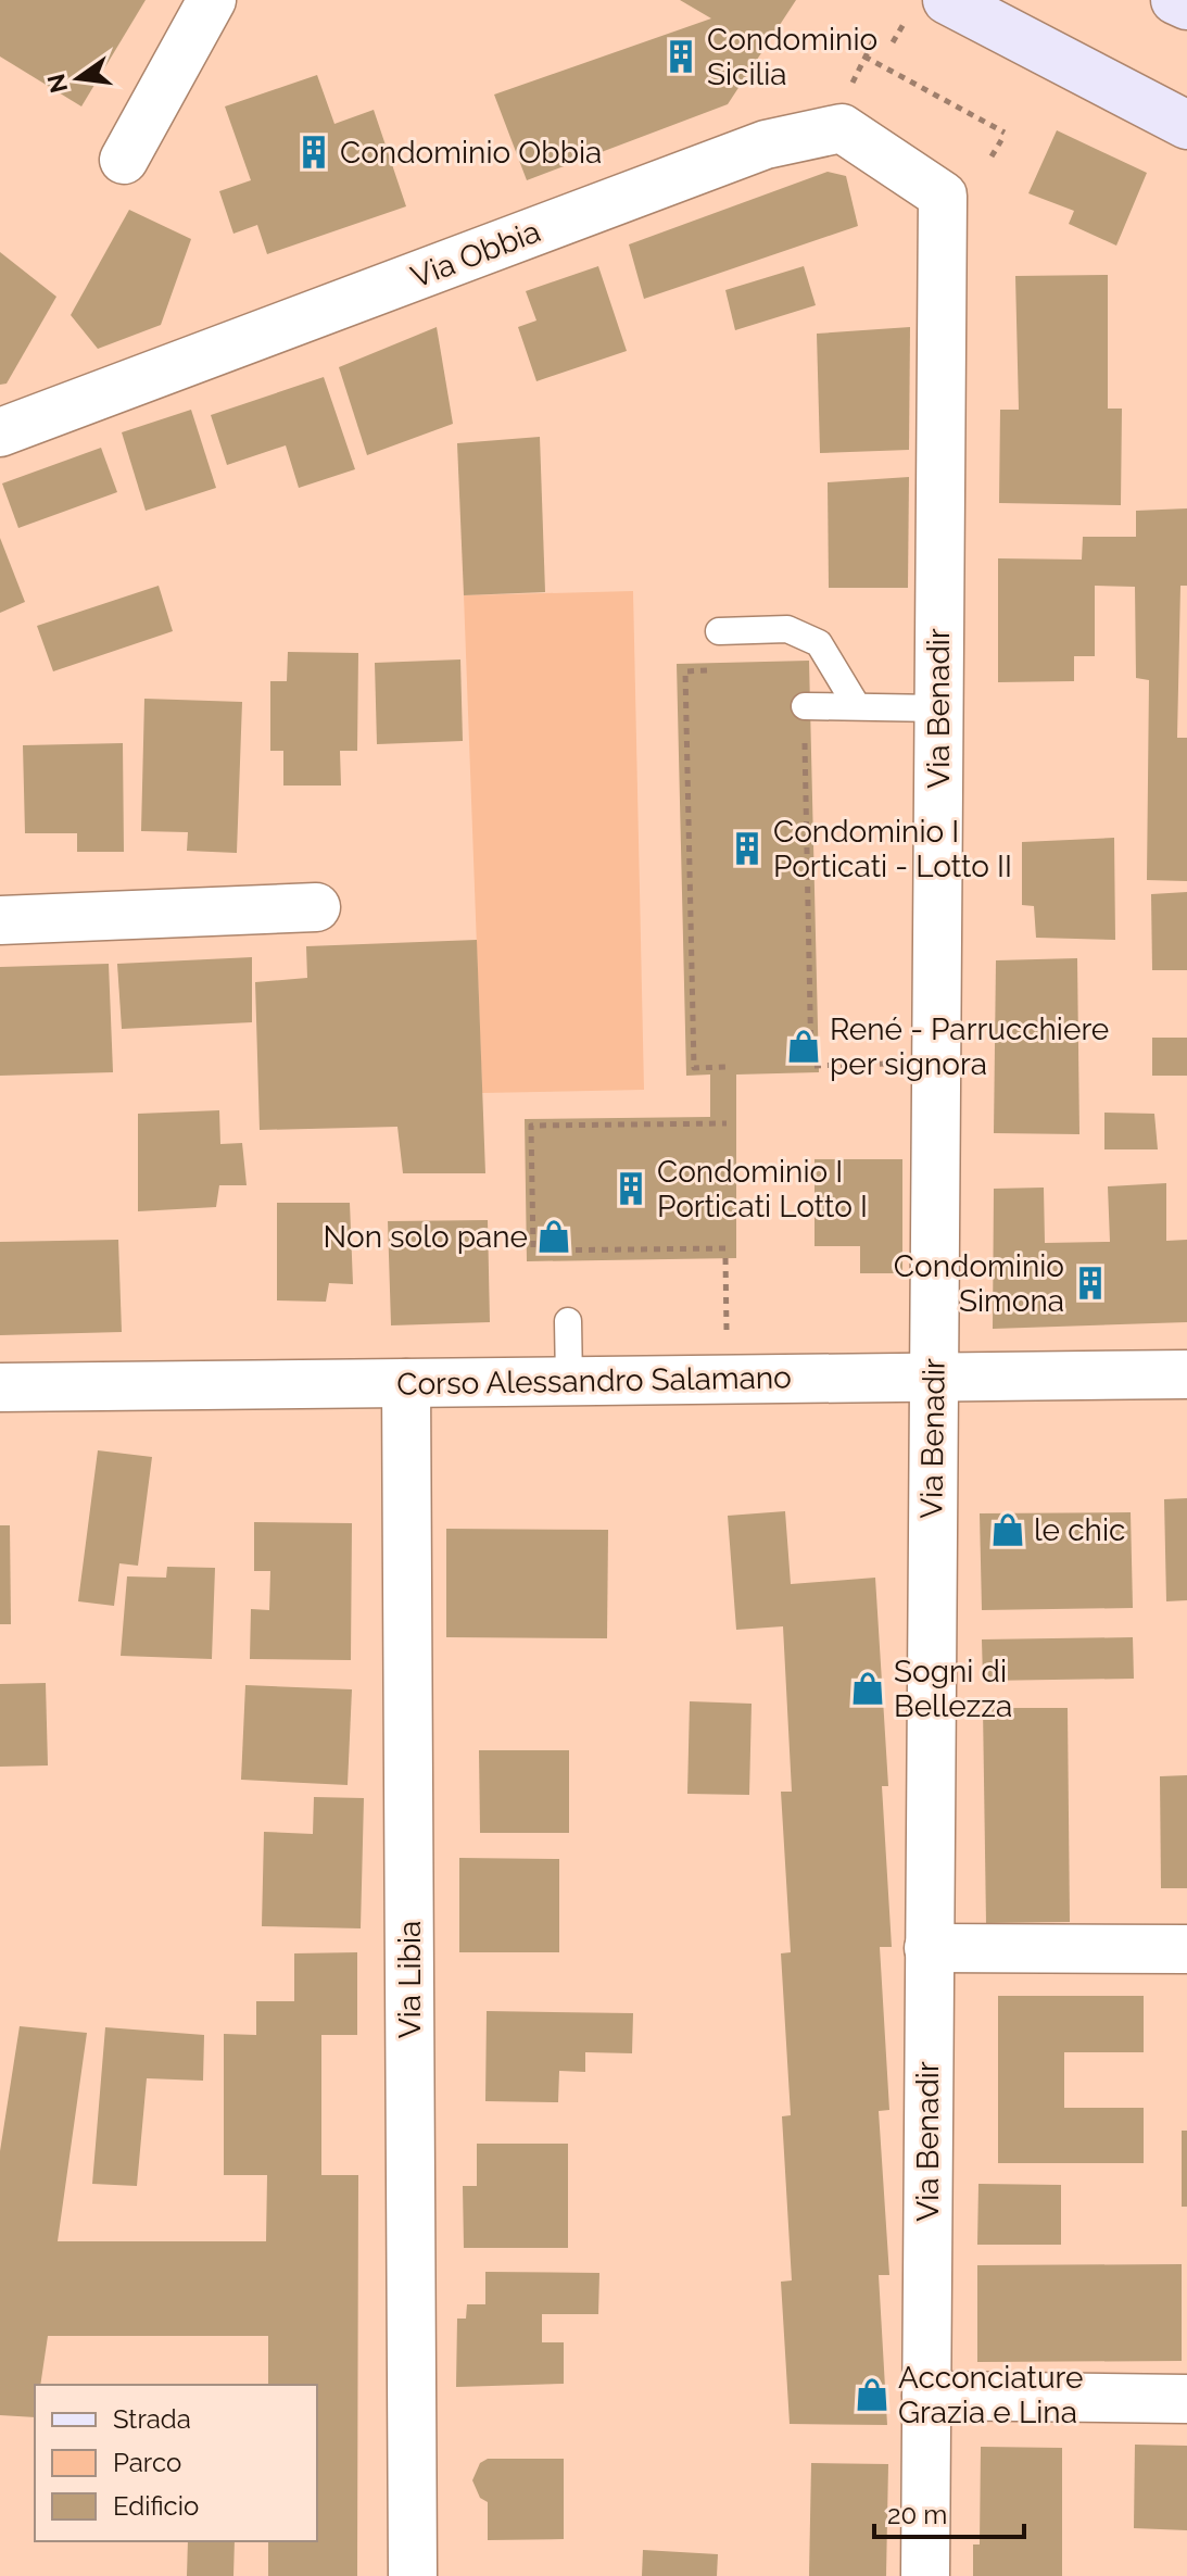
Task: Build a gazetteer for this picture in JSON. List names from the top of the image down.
{
  "streets": {
    "street": [
      "Via Obbia",
      "Via Benadir",
      "Corso Alessandro Salamano",
      "Via Libia"
    ]
  },
  "crossings": [
    ["Via Obbia", "Via Benadir"],
    ["Via Benadir", "Corso Alessandro Salamano"],
    ["Corso Alessandro Salamano", "Via Libia"]
  ],
  "places": {
    "building": [
      "Condominio Sicilia",
      "Condominio Obbia",
      "Condominio I Porticati - Lotto II",
      "Condominio I Porticati Lotto I",
      "Condominio Simona"
    ],
    "shop": [
      "René - Parrucchiere per signora",
      "Non solo pane",
      "le chic",
      "Sogni di Bellezza",
      "Acconciature Grazia e Lina"
    ]
  },
  "legend": ["Strada", "Parco", "Edificio"],
  "scale_bar": "20 m",
  "north": "left"
}
